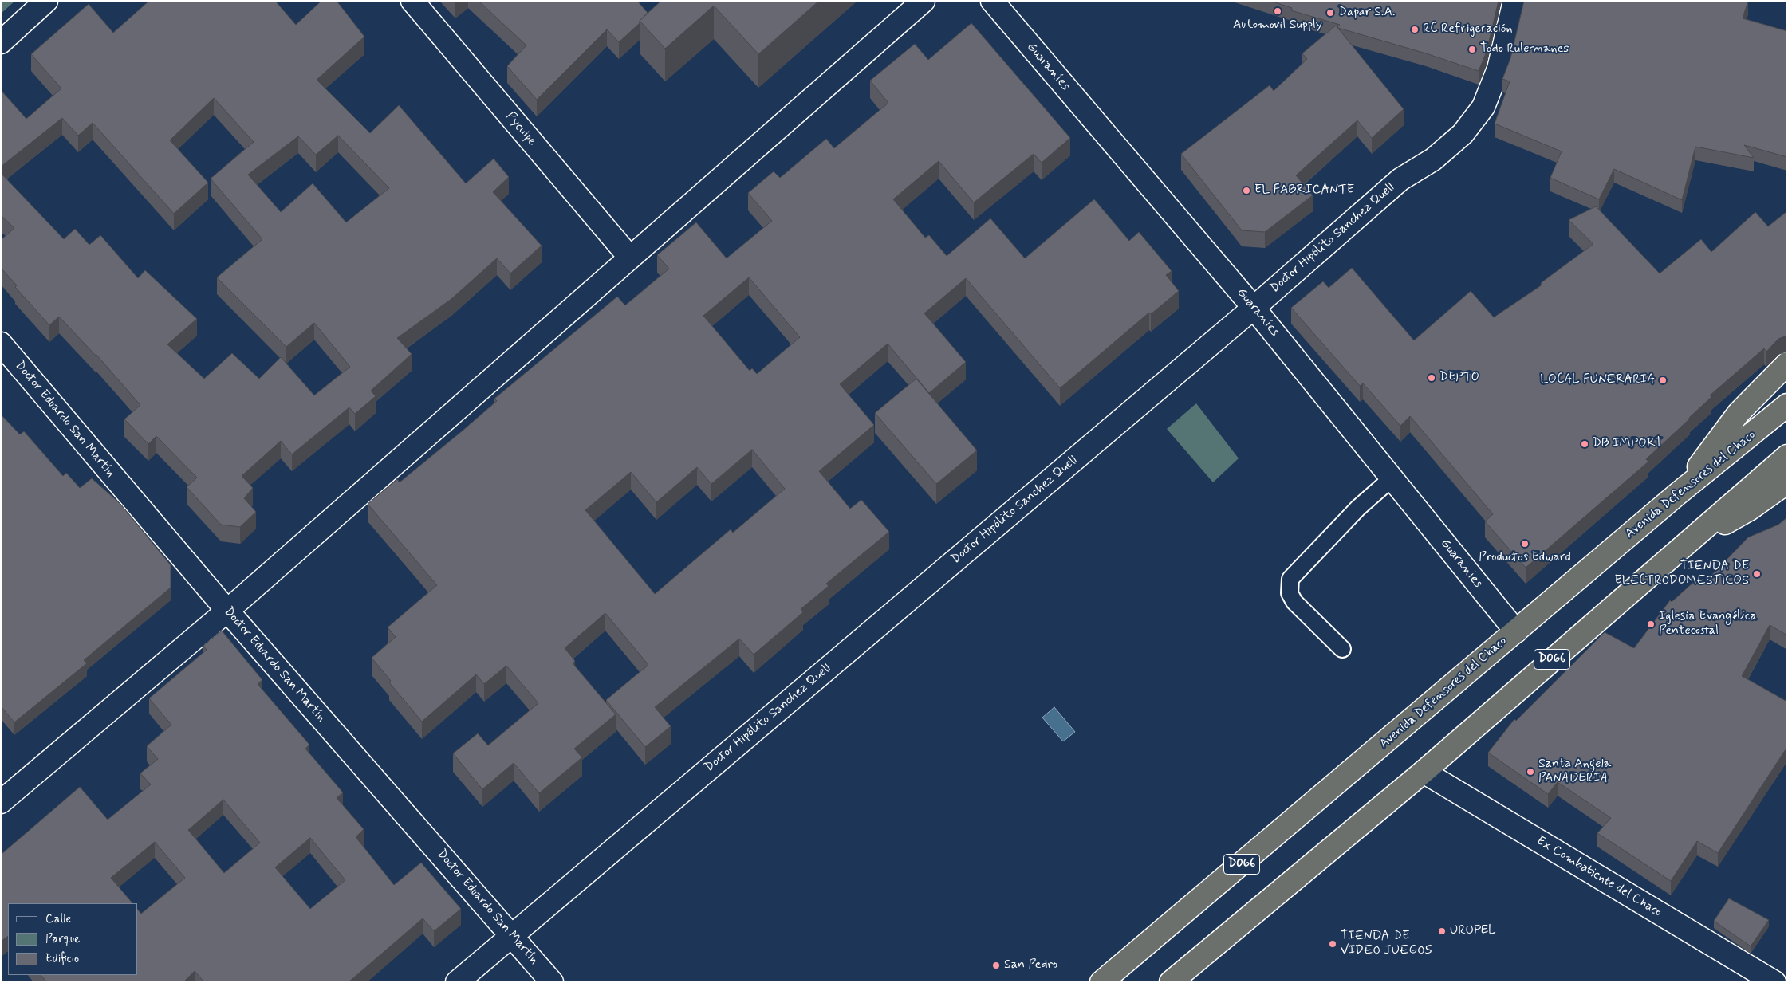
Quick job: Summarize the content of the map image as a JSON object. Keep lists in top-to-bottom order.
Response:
{
  "streets": {
    "highway": ["Avenida Defensores del Chaco", "D066"],
    "street": [
      "Guaraníes",
      "Pycuipe",
      "Doctor Hipólito Sanchez Quell",
      "Doctor Eduardo San Martín",
      "Ex Combatiente del Chaco"
    ]
  },
  "crossings": [
    ["Guaraníes", "Doctor Hipólito Sanchez Quell"],
    ["Guaraníes", "Avenida Defensores del Chaco"],
    ["Doctor Hipólito Sanchez Quell", "Doctor Eduardo San Martín"],
    ["D066", "Ex Combatiente del Chaco"]
  ],
  "places": [
    "Automovil Supply",
    "Dapar S.A.",
    "RC Refrigeración",
    "Todo Rulemanes",
    "EL FABRICANTE",
    "DEPTO",
    "LOCAL FUNERARIA",
    "DB IMPORT",
    "Productos Edward",
    "TIENDA DE ELECTRODOMESTICOS",
    "Iglesia Evangélica Pentecostal",
    "Santa Angela PANADERIA",
    "URUPEL",
    "TIENDA DE VIDEO JUEGOS",
    "San Pedro"
  ],
  "legend": ["Calle", "Parque", "Edificio"]
}
